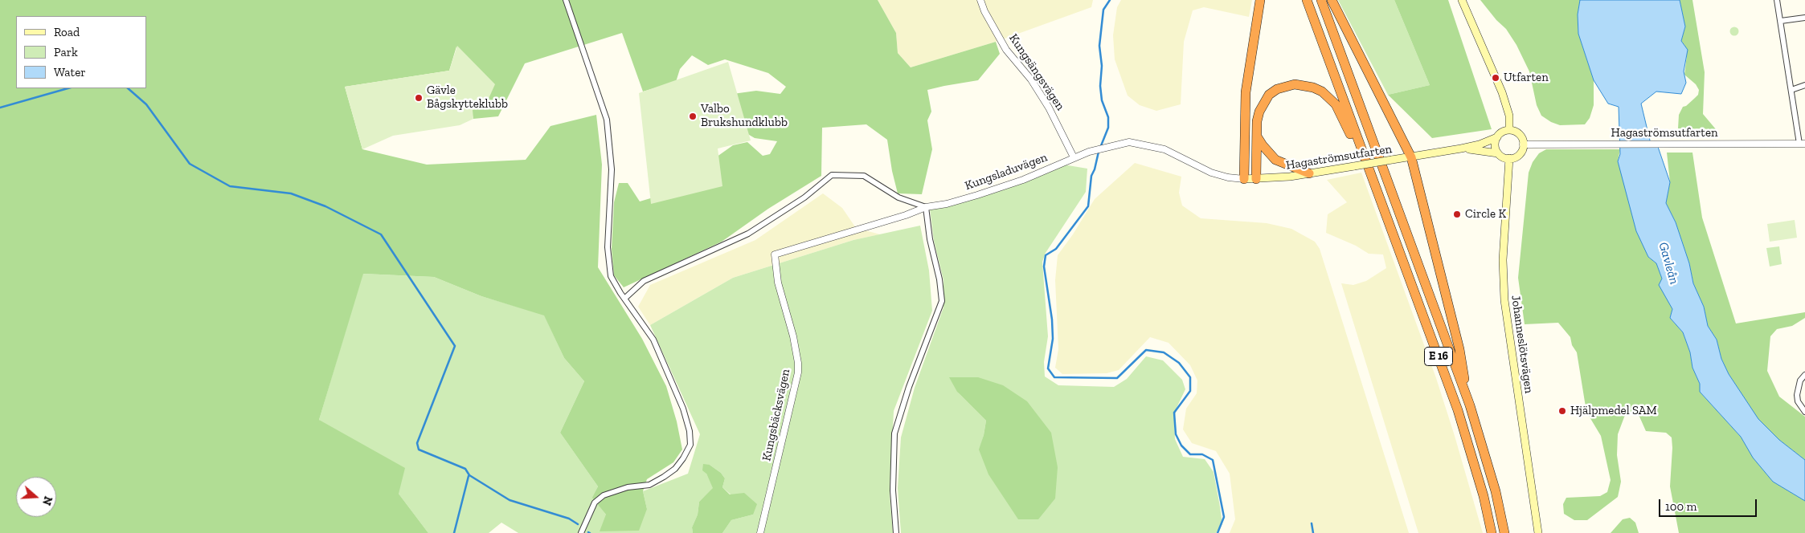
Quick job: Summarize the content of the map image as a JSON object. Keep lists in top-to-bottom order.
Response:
{
  "streets": {
    "highway": ["E 16"],
    "main road": ["Hagaströmsutfarten", "Johanneslötsvägen"],
    "street": ["Kungsängsvägen", "Kungsladuvägen", "Kungsbäcksvägen"]
  },
  "crossings": [
    ["Kungsängsvägen", "Kungsladuvägen"],
    ["Hagaströmsutfarten", "Kungsladuvägen"],
    ["Hagaströmsutfarten", "Johanneslötsvägen"],
    ["Kungsladuvägen", "Kungsbäcksvägen"]
  ],
  "water": ["Gavleån"],
  "places": [
    "Utfarten",
    "Gävle Bågskytteklubb",
    "Valbo Brukshundklubb",
    "Circle K",
    "Hjälpmedel SAM"
  ],
  "legend": ["Road", "Park", "Water"],
  "scale_bar": "100 m",
  "north": "right"
}
